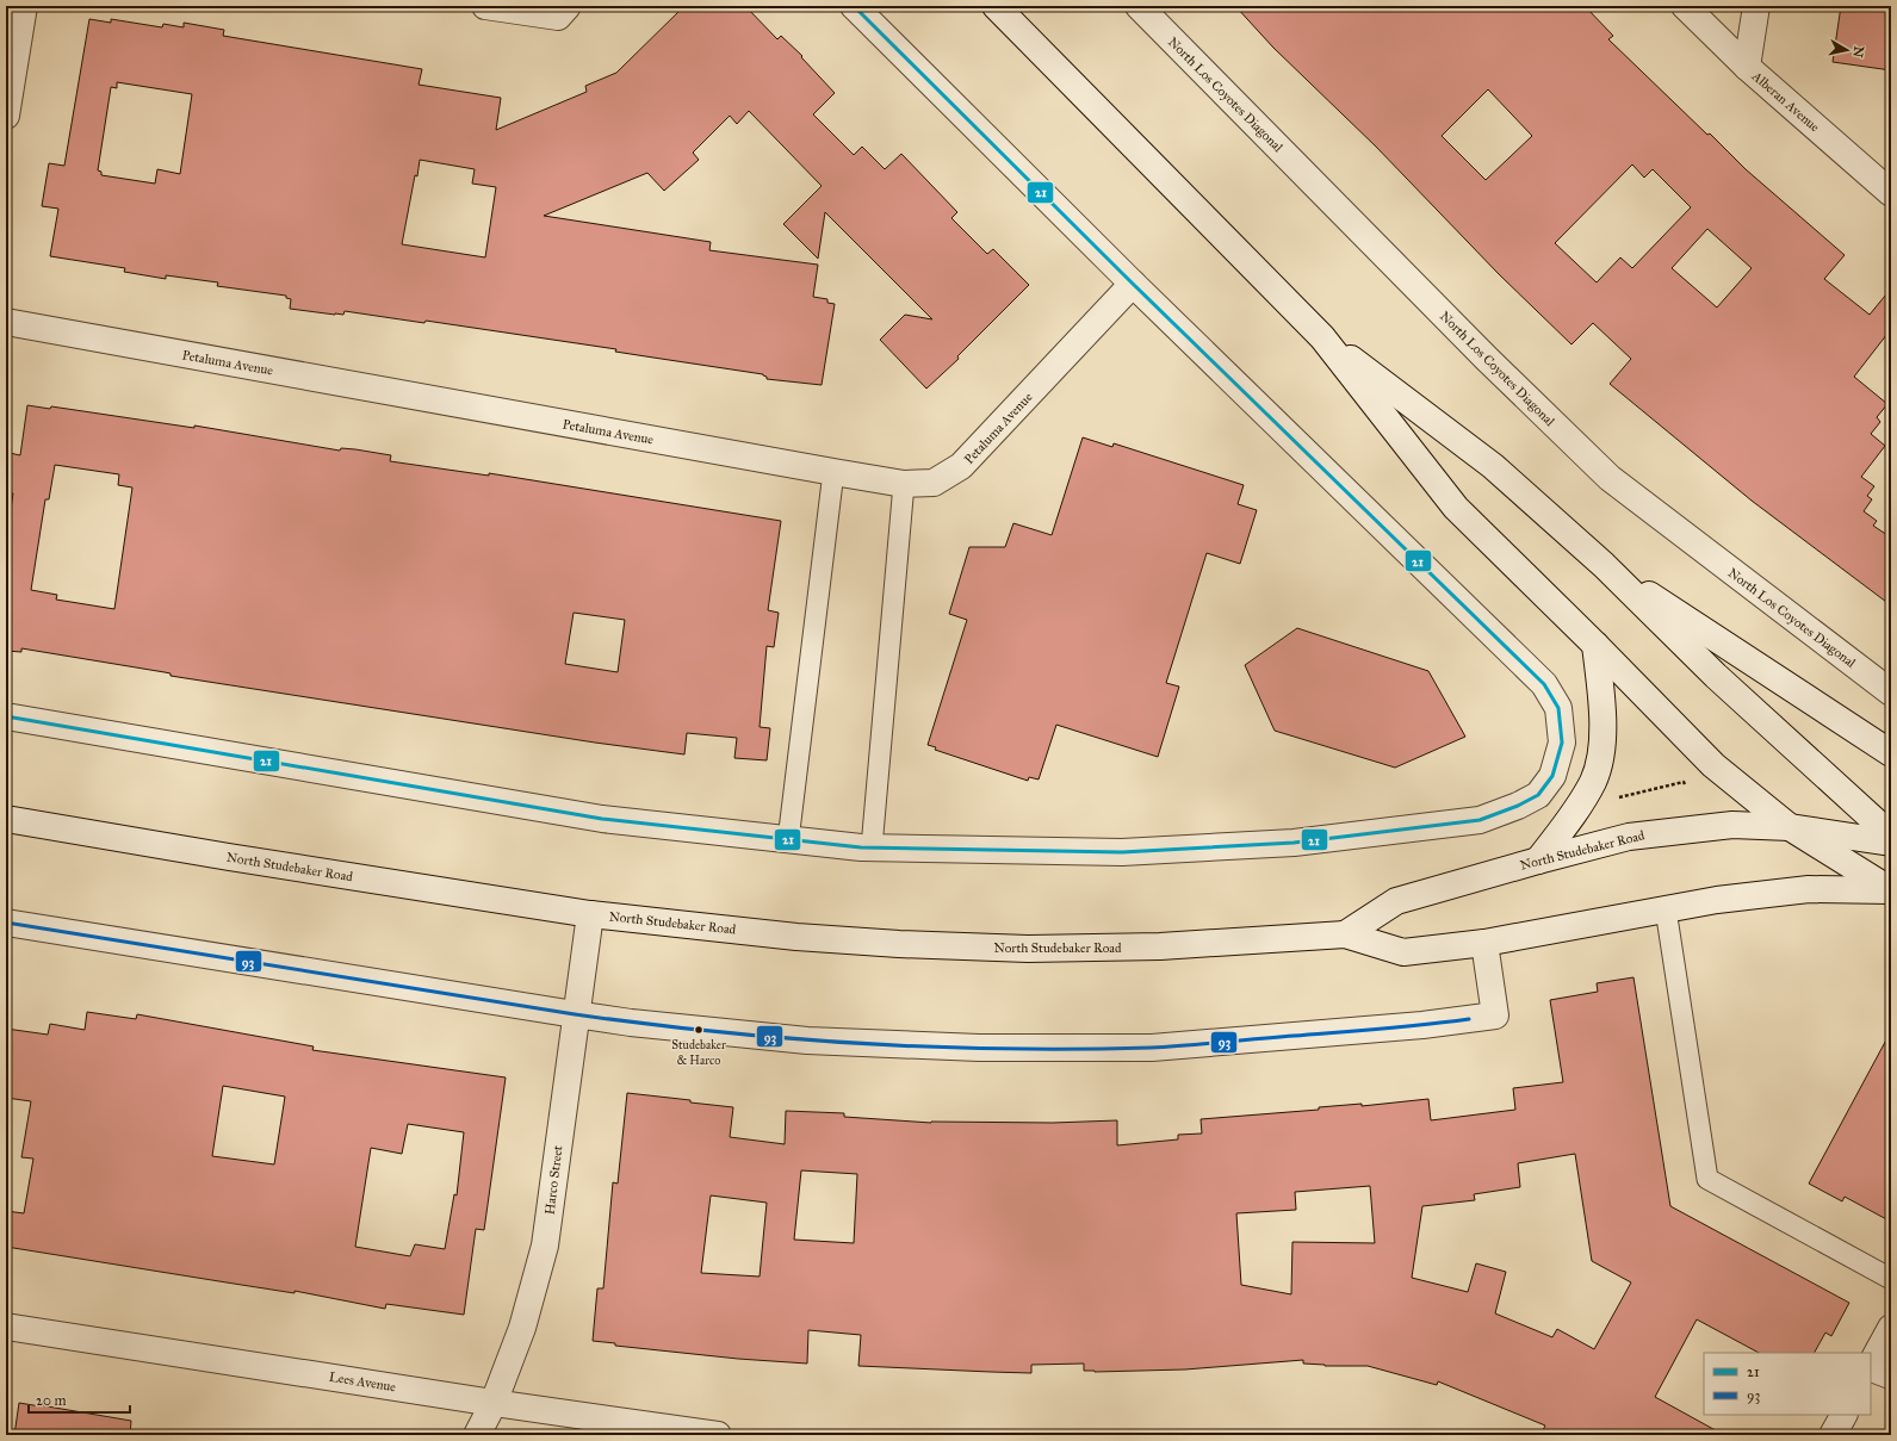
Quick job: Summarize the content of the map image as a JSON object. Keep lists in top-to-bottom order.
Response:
{
  "streets": {
    "street": [
      "North Los Coyotes Diagonal",
      "Alberan Avenue",
      "Petaluma Avenue",
      "North Studebaker Road",
      "Harco Street",
      "Lees Avenue"
    ]
  },
  "crossings": [
    ["North Studebaker Road", "Harco Street"],
    ["Harco Street", "Lees Avenue"]
  ],
  "places": ["Studebaker & Harco"],
  "lines": ["transit line 21", "transit line 93"],
  "legend": ["21", "93"],
  "scale_bar": "20 m",
  "north": "right"
}
